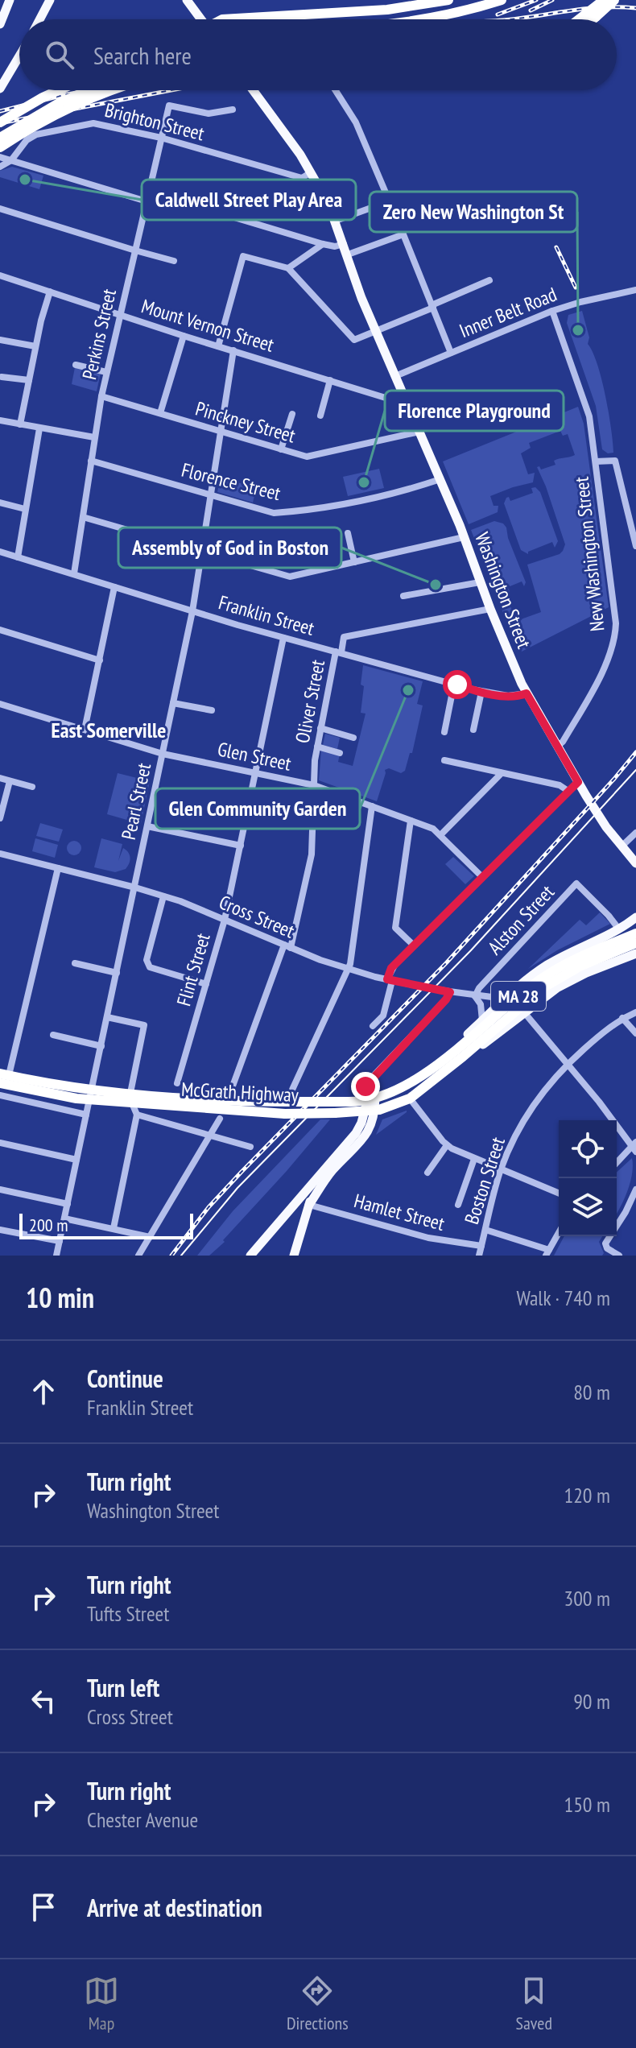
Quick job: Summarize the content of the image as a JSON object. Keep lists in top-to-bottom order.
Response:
{
  "streets": {
    "highway": ["MA 28", "McGrath Highway"],
    "main road": ["Washington Street"],
    "street": [
      "Brighton Street",
      "Inner Belt Road",
      "Mount Vernon Street",
      "Perkins Street",
      "Pinckney Street",
      "Florence Street",
      "New Washington Street",
      "Franklin Street",
      "Oliver Street",
      "Glen Street",
      "Pearl Street",
      "Cross Street",
      "Alston Street",
      "Flint Street",
      "Boston Street",
      "Hamlet Street"
    ]
  },
  "crossings": [
    ["Brighton Street", "Perkins Street"],
    ["Brighton Street", "Washington Street"],
    ["Inner Belt Road", "New Washington Street"],
    ["Inner Belt Road", "Washington Street"],
    ["Mount Vernon Street", "Perkins Street"],
    ["Mount Vernon Street", "Washington Street"],
    ["Mount Vernon Street", "Pearl Street"],
    ["Perkins Street", "Pinckney Street"],
    ["Perkins Street", "Florence Street"],
    ["Perkins Street", "Franklin Street"],
    ["Pinckney Street", "Washington Street"],
    ["Pinckney Street", "Pearl Street"],
    ["Florence Street", "Washington Street"],
    ["Florence Street", "Pearl Street"],
    ["New Washington Street", "Washington Street"],
    ["Washington Street", "Franklin Street"],
    ["Franklin Street", "Oliver Street"],
    ["Franklin Street", "Pearl Street"],
    ["Franklin Street", "Flint Street"],
    ["Oliver Street", "Glen Street"],
    ["Oliver Street", "Cross Street"],
    ["Glen Street", "Pearl Street"],
    ["Glen Street", "Flint Street"],
    ["Pearl Street", "Cross Street"],
    ["Pearl Street", "McGrath Highway"],
    ["Cross Street", "Alston Street"],
    ["Cross Street", "Flint Street"],
    ["Cross Street", "McGrath Highway"],
    ["Alston Street", "McGrath Highway"],
    ["Boston Street", "Hamlet Street"]
  ],
  "districts": ["East Somerville"],
  "places": [
    "Caldwell Street Play Area",
    "Zero New Washington St",
    "Florence Playground",
    "Assembly of God in Boston",
    "Glen Community Garden"
  ],
  "scale_bar": "200 m",
  "page": {
    "search": "Search here",
    "scale": "200 m",
    "heading": ["10 min", "Walk · 740 m"],
    "list": [
      ["Continue", "Franklin Street", "80 m"],
      ["Turn right", "Washington Street", "120 m"],
      ["Turn right", "Tufts Street", "300 m"],
      ["Turn left", "Cross Street", "90 m"],
      ["Turn right", "Chester Avenue", "150 m"],
      "Arrive at destination"
    ],
    "nav": ["Map", "Directions", "Saved"]
  }
}
